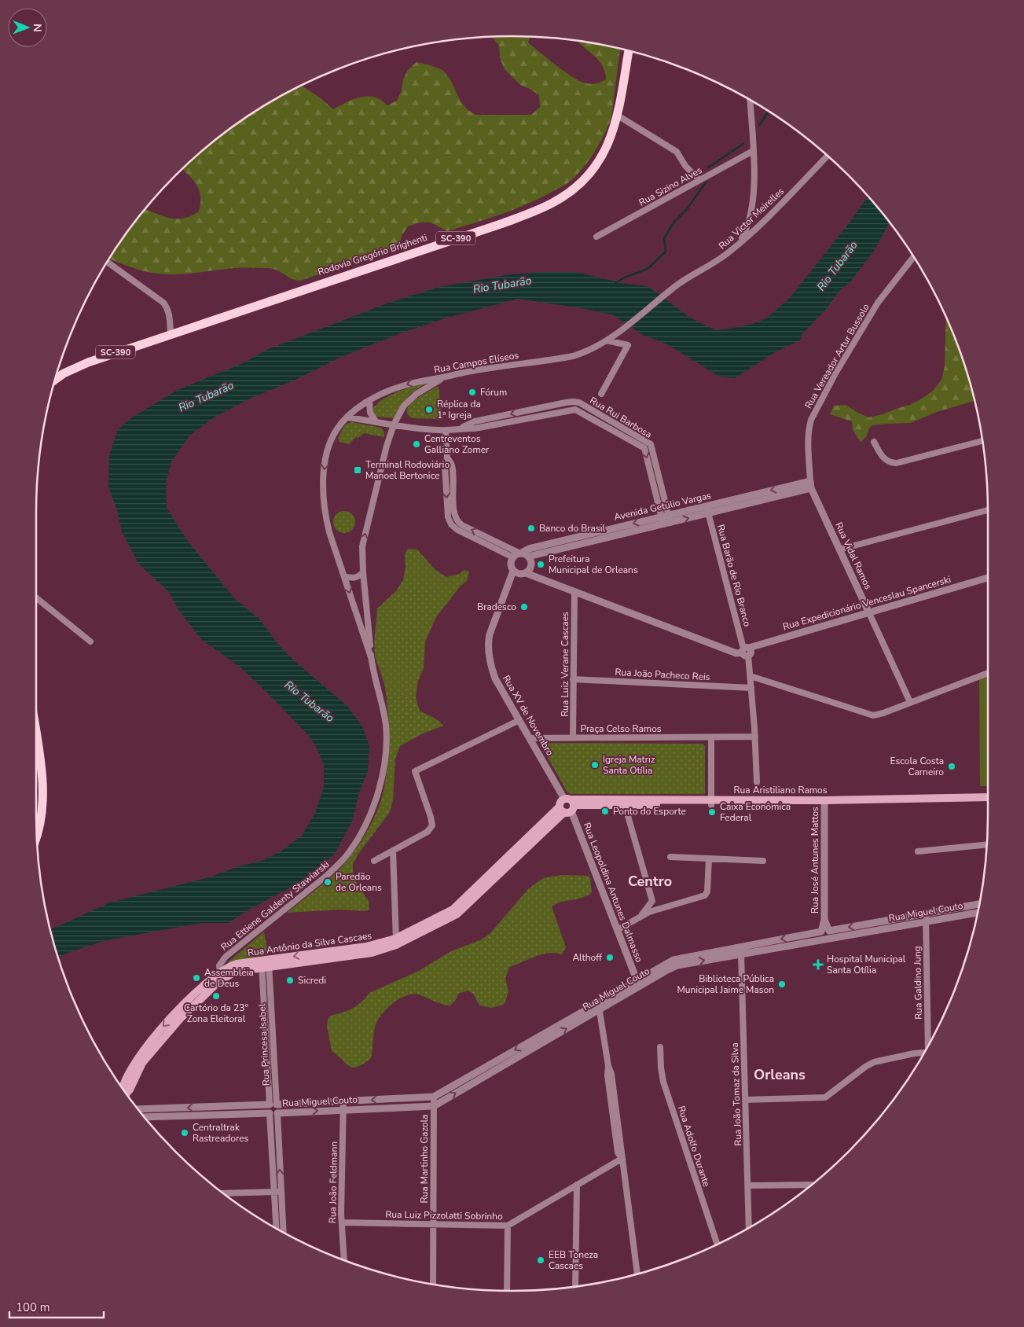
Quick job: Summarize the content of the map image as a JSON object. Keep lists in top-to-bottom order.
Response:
{
  "streets": {
    "main road": [
      "SC-390",
      "Rodovia Gregório Brighenti",
      "Rua Aristiliano Ramos",
      "Rua Antônio da Silva Cascaes"
    ],
    "street": [
      "Rua Sizino Alves",
      "Rua Victor Meirelles",
      "Rua Vereador Artur Bussolo",
      "Rua Campos Elíseos",
      "Rua Rui Barbosa",
      "Avenida Getúlio Vargas",
      "Rua Vidal Ramos",
      "Rua Barão de Rio Branco",
      "Rua Expedicionário Venceslau Spancerski",
      "Rua Luiz Verane Cascaes",
      "Rua João Pacheco Reis",
      "Rua XV de Novembro",
      "Praça Celso Ramos",
      "Rua José Antunes Mattos",
      "Rua Leopoldina Antunes Dalmasso",
      "Rua Ettiene Galdenty Stawiarski",
      "Rua Miguel Couto",
      "Rua Galdino Jung",
      "Rua Princesa Isabel",
      "Rua João Tomaz da Silva",
      "Rua Adolfo Durante",
      "Rua Martinho Gazola",
      "Rua João Feldmann",
      "Rua Luiz Pizzolatti Sobrinho"
    ]
  },
  "crossings": [
    ["Rua Victor Meirelles", "Rua Campos Elíseos"],
    ["Rua Vereador Artur Bussolo", "Avenida Getúlio Vargas"],
    ["Rua Vereador Artur Bussolo", "Rua Vidal Ramos"],
    ["Rua Campos Elíseos", "Rua Rui Barbosa"],
    ["Rua Campos Elíseos", "Rua Ettiene Galdenty Stawiarski"],
    ["Rua Rui Barbosa", "Avenida Getúlio Vargas"],
    ["Rua Rui Barbosa", "Rua Ettiene Galdenty Stawiarski"],
    ["Avenida Getúlio Vargas", "Rua Vidal Ramos"],
    ["Avenida Getúlio Vargas", "Rua Barão de Rio Branco"],
    ["Avenida Getúlio Vargas", "Rua XV de Novembro"],
    ["Rua Vidal Ramos", "Rua Expedicionário Venceslau Spancerski"],
    ["Rua Barão de Rio Branco", "Rua Expedicionário Venceslau Spancerski"],
    ["Rua Barão de Rio Branco", "Rua João Pacheco Reis"],
    ["Rua Barão de Rio Branco", "Praça Celso Ramos"],
    ["Rua Luiz Verane Cascaes", "Rua João Pacheco Reis"],
    ["Rua Luiz Verane Cascaes", "Praça Celso Ramos"],
    ["Rua XV de Novembro", "Praça Celso Ramos"],
    ["Rua XV de Novembro", "Rua Aristiliano Ramos"],
    ["Rua XV de Novembro", "Rua Leopoldina Antunes Dalmasso"],
    ["Rua XV de Novembro", "Rua Antônio da Silva Cascaes"],
    ["Rua Aristiliano Ramos", "Rua José Antunes Mattos"],
    ["Rua Aristiliano Ramos", "Rua Leopoldina Antunes Dalmasso"],
    ["Rua Aristiliano Ramos", "Rua Antônio da Silva Cascaes"],
    ["Rua José Antunes Mattos", "Rua Miguel Couto"],
    ["Rua Leopoldina Antunes Dalmasso", "Rua Miguel Couto"],
    ["Rua Leopoldina Antunes Dalmasso", "Rua Antônio da Silva Cascaes"],
    ["Rua Ettiene Galdenty Stawiarski", "Rua Antônio da Silva Cascaes"],
    ["Rua Miguel Couto", "Rua Galdino Jung"],
    ["Rua Miguel Couto", "Rua Princesa Isabel"],
    ["Rua Miguel Couto", "Rua João Tomaz da Silva"],
    ["Rua Miguel Couto", "Rua Martinho Gazola"],
    ["Rua Miguel Couto", "Rua João Feldmann"],
    ["Rua Antônio da Silva Cascaes", "Rua Princesa Isabel"],
    ["Rua Martinho Gazola", "Rua Luiz Pizzolatti Sobrinho"],
    ["Rua João Feldmann", "Rua Luiz Pizzolatti Sobrinho"]
  ],
  "one_way": ["Rua Campos Elíseos"],
  "districts": ["Centro", "Orleans"],
  "water": ["Rio Tubarão"],
  "places": {
    "other": [
      "Fórum",
      "Réplica da 1ª Igreja",
      "Centreventos Galliano Zomer",
      "Banco do Brasil",
      "Prefeitura Municipal de Orleans",
      "Bradesco",
      "Igreja Matriz Santa Otília",
      "Escola Costa Carneiro",
      "Ponto do Esporte",
      "Caixa Econômica Federal",
      "Paredão de Orleans",
      "Althoff",
      "Assembléia de Deus",
      "Sicredi",
      "Biblioteca Pública Municipal Jaime Mason",
      "Cartório da 23° Zona Eleitoral",
      "Centraltrak Rastreadores",
      "EEB Toneza Cascaes"
    ],
    "transit": ["Terminal Rodoviário Manoel Bertonice"],
    "health": ["Hospital Municipal Santa Otília"]
  },
  "scale_bar": "100 m",
  "north": "right"
}
